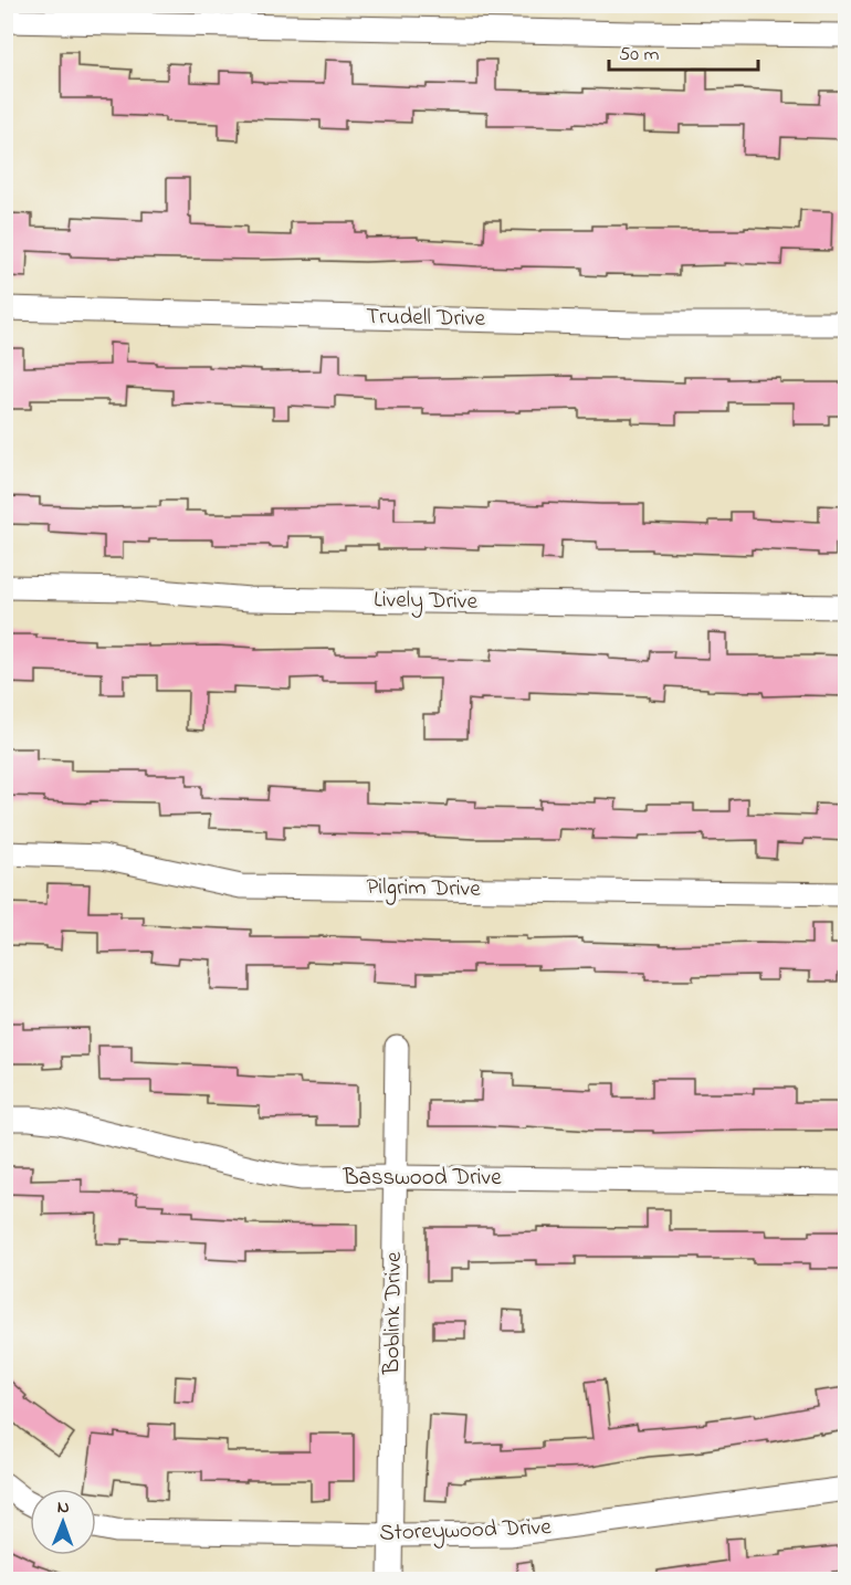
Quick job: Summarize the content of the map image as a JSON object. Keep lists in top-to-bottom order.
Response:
{
  "streets": {
    "street": [
      "Trudell Drive",
      "Lively Drive",
      "Pilgrim Drive",
      "Basswood Drive",
      "Boblink Drive",
      "Storeywood Drive"
    ]
  },
  "crossings": [
    ["Basswood Drive", "Boblink Drive"],
    ["Boblink Drive", "Storeywood Drive"]
  ],
  "scale_bar": "50 m",
  "north": "top"
}
